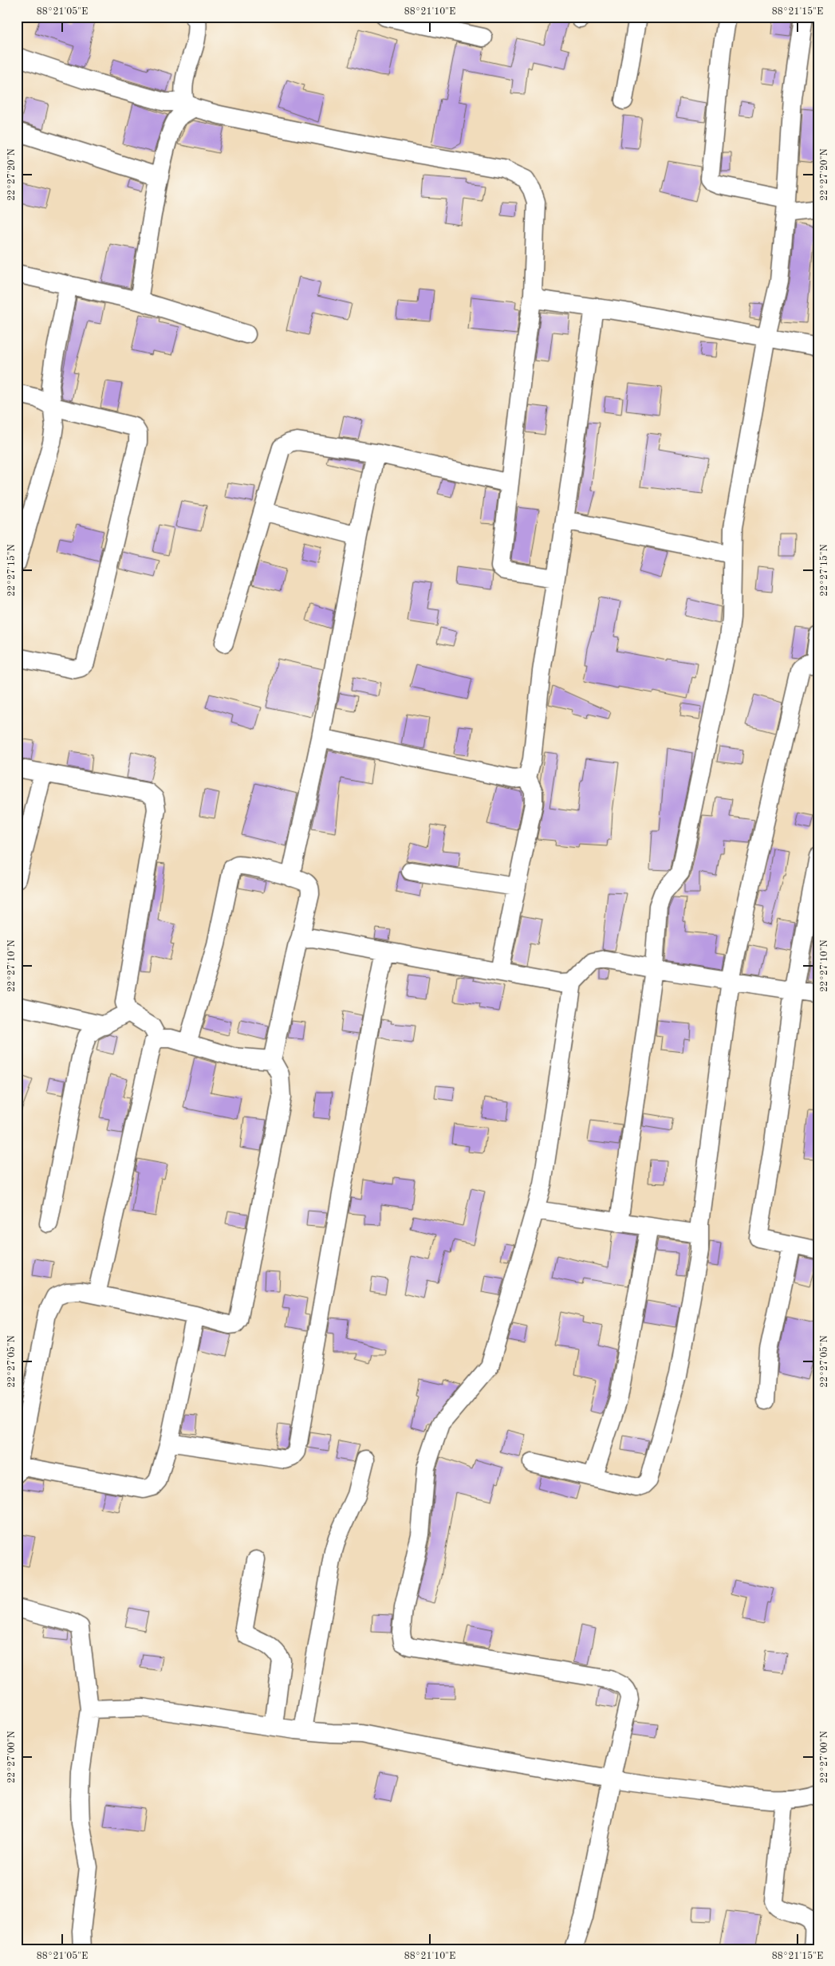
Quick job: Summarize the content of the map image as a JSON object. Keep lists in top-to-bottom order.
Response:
{
  "coordinates": [
    "88°21'05\"E",
    "88°21'10\"E",
    "88°21'15\"E",
    "22°27'20\"N",
    "22°27'15\"N",
    "22°27'10\"N",
    "22°27'05\"N",
    "22°27'00\"N"
  ]
}
